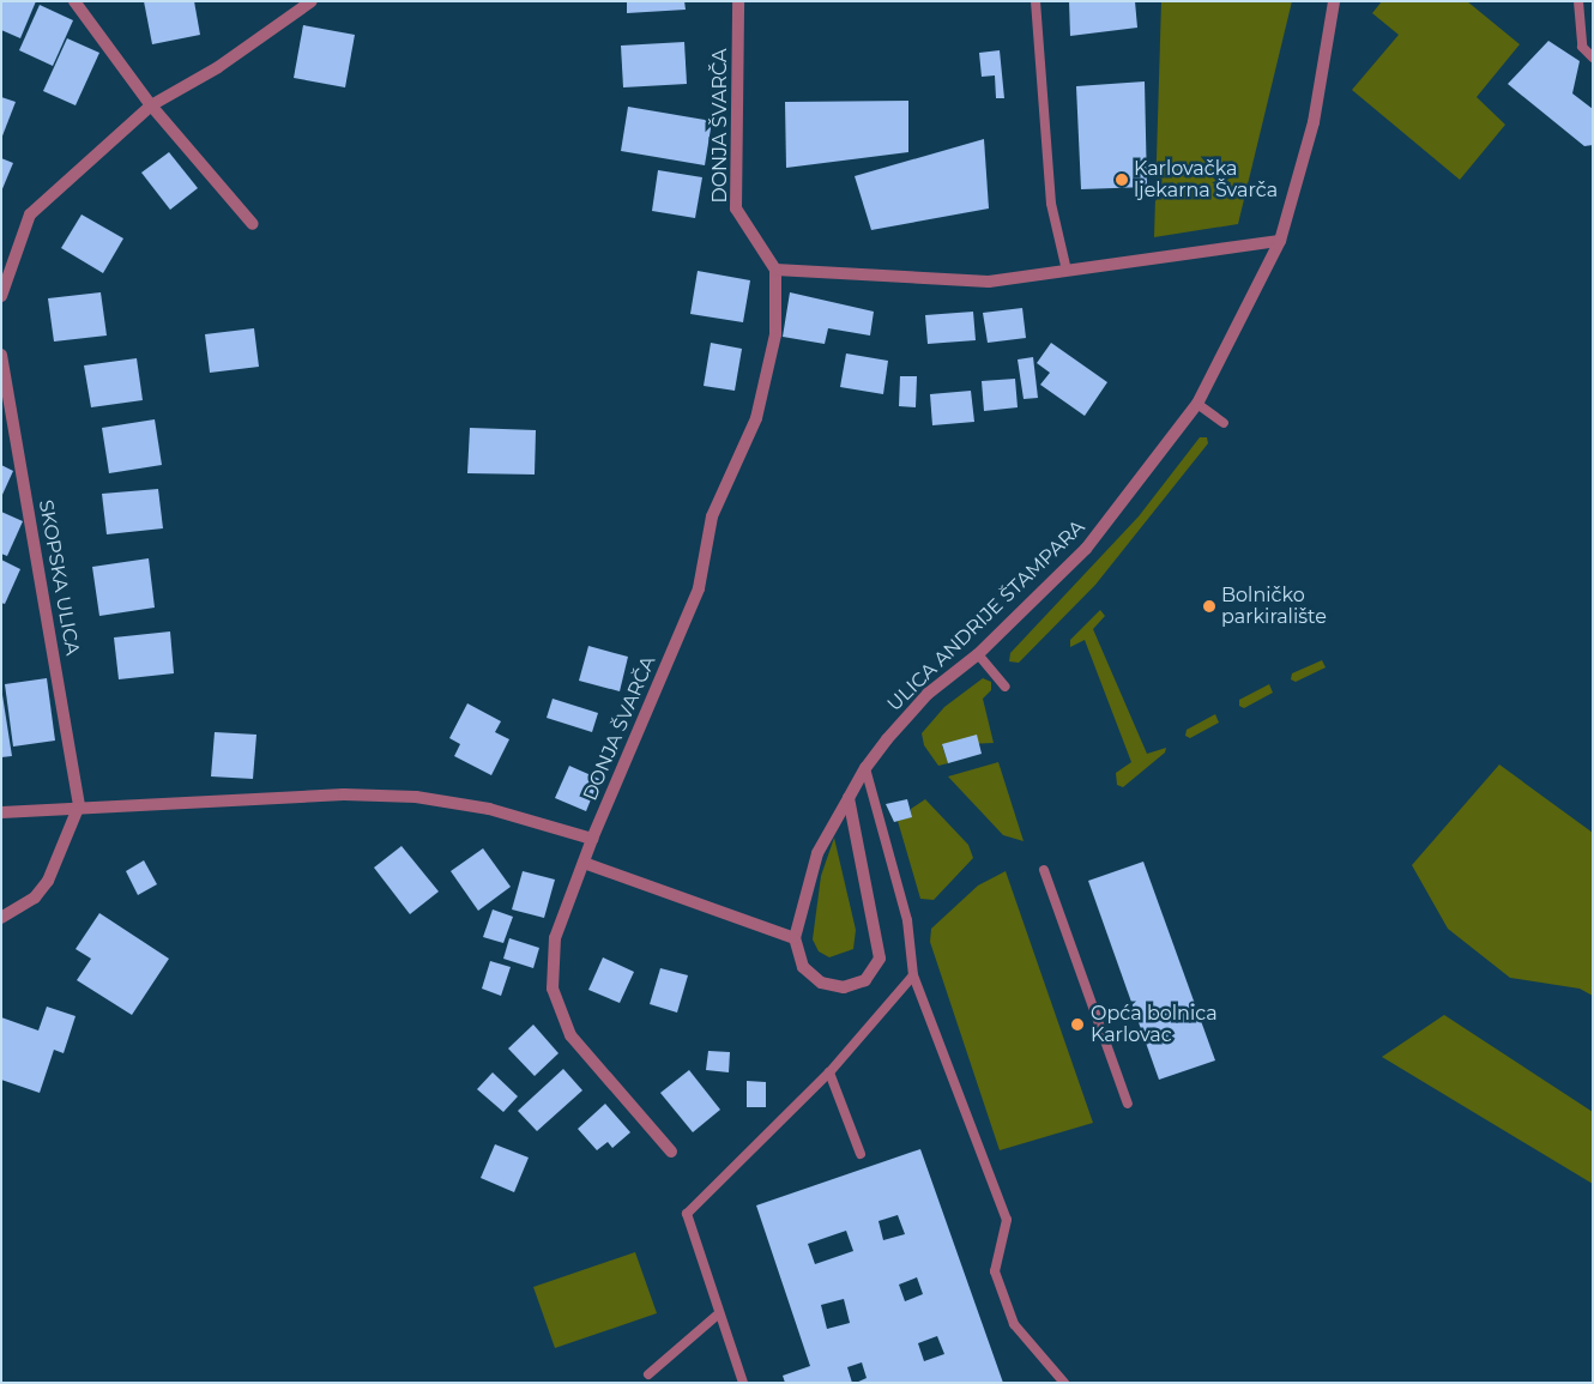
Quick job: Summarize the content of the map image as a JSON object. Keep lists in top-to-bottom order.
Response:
{
  "streets": {
    "street": ["DONJA ŠVARČA", "SKOPSKA ULICA", "ULICA ANDRIJE ŠTAMPARA"]
  },
  "places": ["Karlovačka ljekarna Švarča", "Bolničko parkiralište", "Opća bolnica Karlovac"]
}
